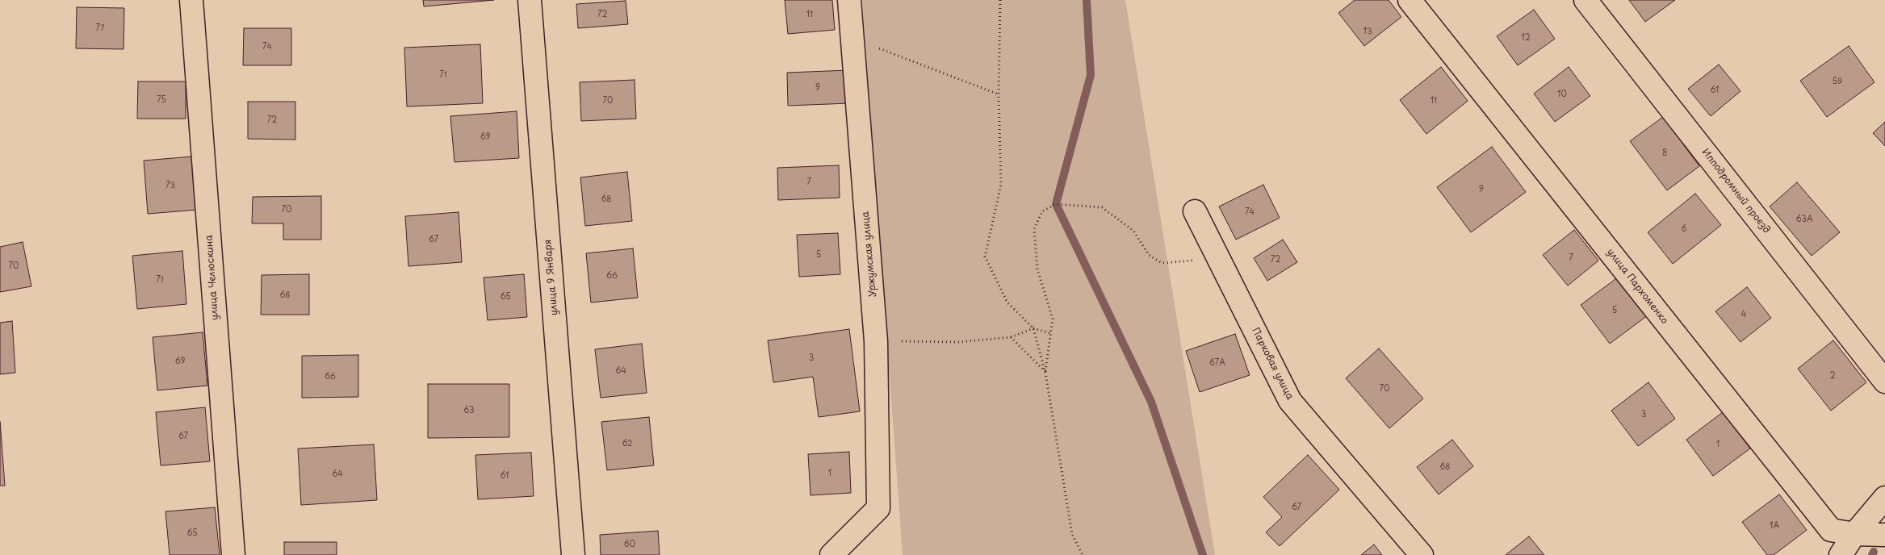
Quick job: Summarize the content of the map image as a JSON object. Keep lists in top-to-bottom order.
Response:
{
  "streets": {
    "street": [
      "Ипподромный проезд",
      "Уржумская улица",
      "улица Челюскина",
      "улица 9 Января",
      "улица Пархоменко",
      "Парковая улица"
    ]
  },
  "house_numbers": [
    "72",
    "11",
    "77",
    "13",
    "12",
    "74",
    "71",
    "59",
    "9",
    "61",
    "10",
    "75",
    "70",
    "11",
    "72",
    "69",
    "8",
    "7",
    "73",
    "9",
    "68",
    "70",
    "74",
    "63А",
    "6",
    "67",
    "5",
    "7",
    "72",
    "70",
    "66",
    "71",
    "68",
    "65",
    "5",
    "4",
    "3",
    "69",
    "67А",
    "64",
    "2",
    "66",
    "70",
    "63",
    "3",
    "67",
    "62",
    "1",
    "68",
    "1",
    "64",
    "61",
    "67",
    "1А",
    "65",
    "60"
  ]
}
